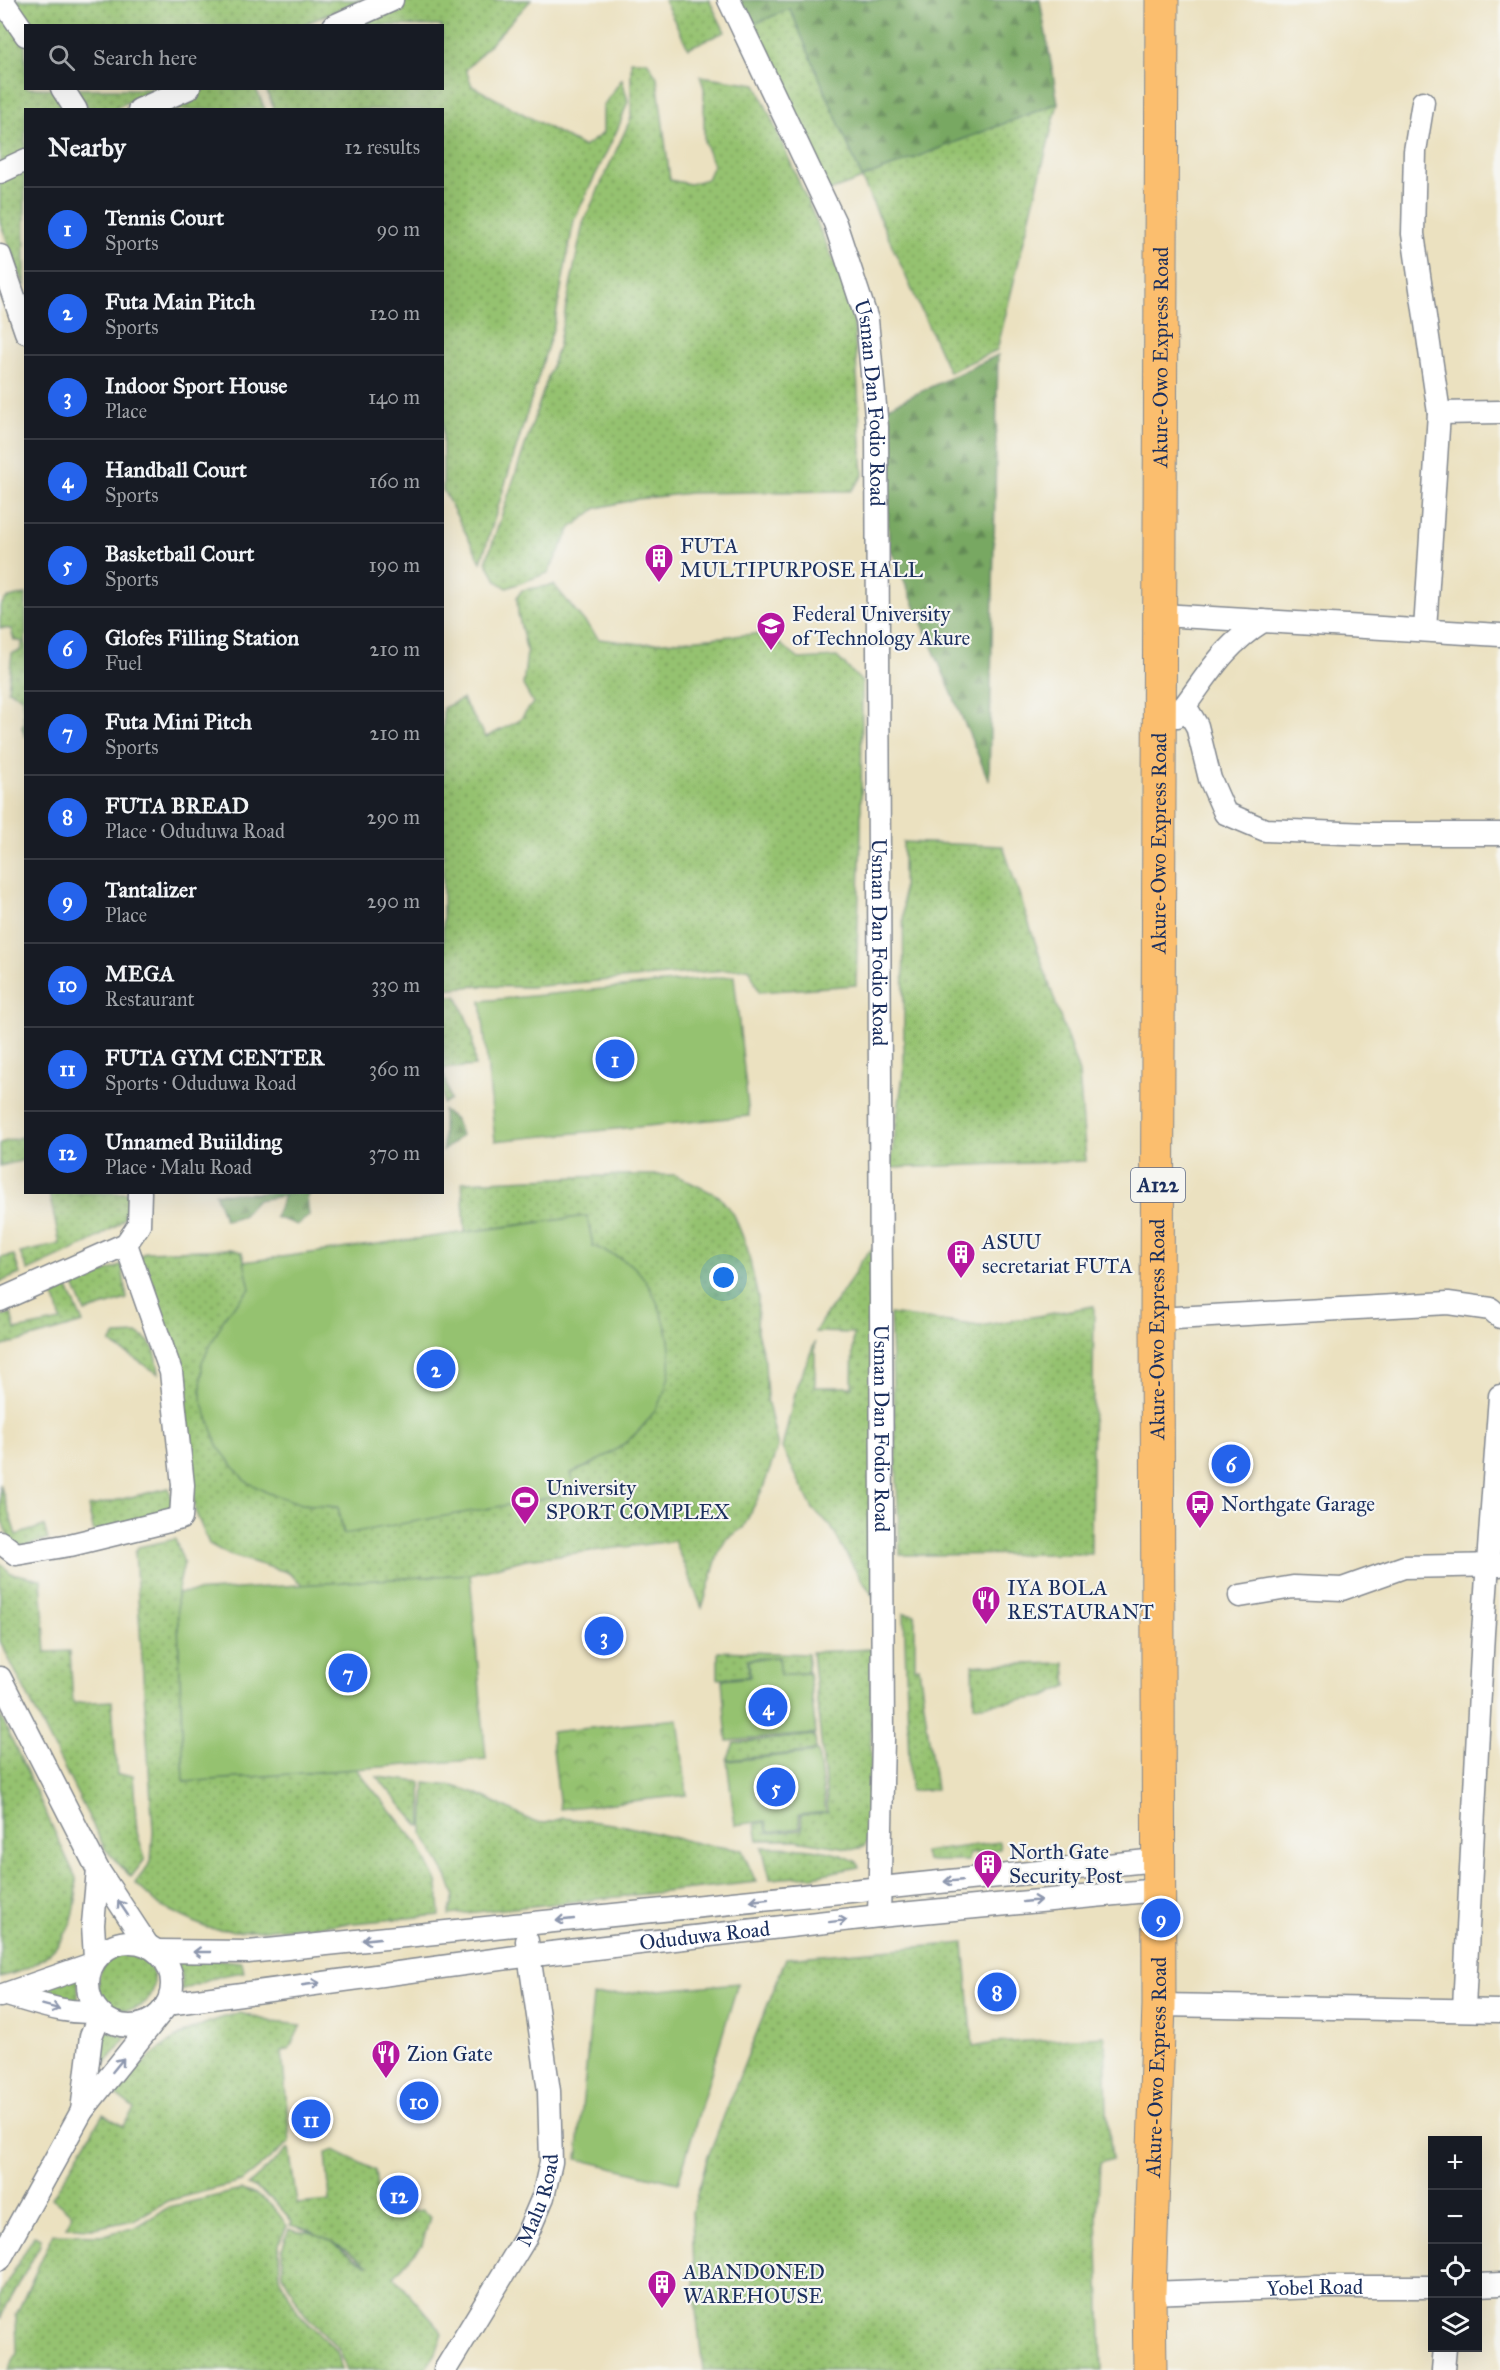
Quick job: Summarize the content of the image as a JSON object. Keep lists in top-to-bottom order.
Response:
{
  "streets": {
    "highway": ["Akure-Owo Express Road", "A122"],
    "street": [
      "Usman Dan Fodio Road",
      "Oduduwa Road",
      "Malu Road",
      "Yobel Road"
    ]
  },
  "crossings": [
    ["Akure-Owo Express Road", "Oduduwa Road"],
    ["Akure-Owo Express Road", "Yobel Road"],
    ["Usman Dan Fodio Road", "Oduduwa Road"],
    ["Oduduwa Road", "Malu Road"]
  ],
  "places": {
    "building": [
      "FUTA MULTIPURPOSE HALL",
      "ASUU secretariat FUTA",
      "North Gate Security Post",
      "ABANDONED WAREHOUSE"
    ],
    "school or university": ["Federal University of Technology Akure"],
    "sports": ["University SPORT COMPLEX"],
    "bus stop": ["Northgate Garage"],
    "restaurant": ["IYA BOLA RESTAURANT", "Zion Gate"]
  },
  "page": {
    "search": "Search here",
    "heading": ["Nearby", "12 results"],
    "list": [
      {
        "mark": "1",
        "name": "Tennis Court",
        "note": "Sports",
        "value": "90 m"
      },
      {
        "mark": "2",
        "name": "Futa Main Pitch",
        "note": "Sports",
        "value": "120 m"
      },
      {
        "mark": "3",
        "name": "Indoor Sport House",
        "note": "Place",
        "value": "140 m"
      },
      {
        "mark": "4",
        "name": "Handball Court",
        "note": "Sports",
        "value": "160 m"
      },
      {
        "mark": "5",
        "name": "Basketball Court",
        "note": "Sports",
        "value": "190 m"
      },
      {
        "mark": "6",
        "name": "Glofes Filling Station",
        "note": "Fuel",
        "value": "210 m"
      },
      {
        "mark": "7",
        "name": "Futa Mini Pitch",
        "note": "Sports",
        "value": "210 m"
      },
      {
        "mark": "8",
        "name": "FUTA BREAD",
        "note": "Place · Oduduwa Road",
        "value": "290 m"
      },
      {
        "mark": "9",
        "name": "Tantalizer",
        "note": "Place",
        "value": "290 m"
      },
      {
        "mark": "10",
        "name": "MEGA",
        "note": "Restaurant",
        "value": "330 m"
      },
      {
        "mark": "11",
        "name": "FUTA GYM CENTER",
        "note": "Sports · Oduduwa Road",
        "value": "360 m"
      },
      {
        "mark": "12",
        "name": "Unnamed Buiilding",
        "note": "Place · Malu Road",
        "value": "370 m"
      }
    ],
    "pins": [
      "1",
      "2",
      "6",
      "3",
      "7",
      "4",
      "5",
      "9",
      "8",
      "10",
      "11",
      "12"
    ],
    "map_buttons": ["+", "−"]
  }
}
